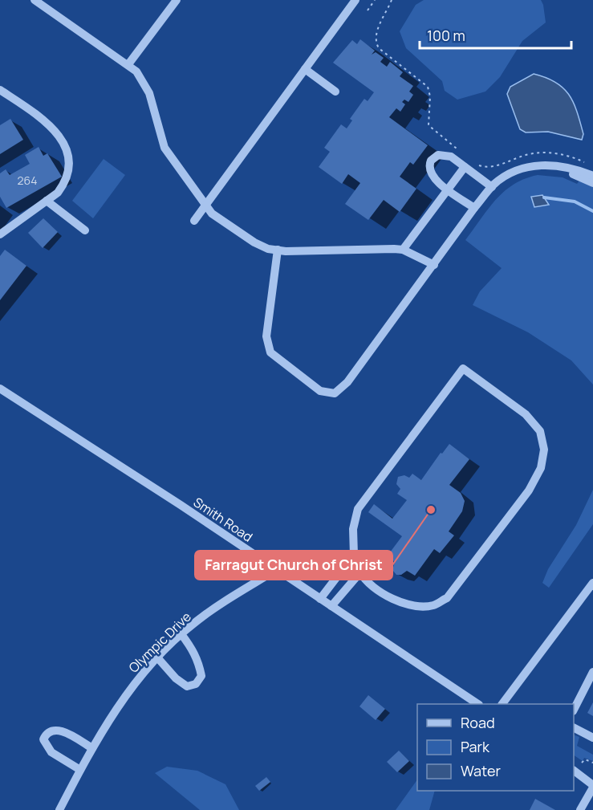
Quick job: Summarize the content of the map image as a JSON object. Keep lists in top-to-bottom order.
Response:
{
  "streets": {
    "street": ["Smith Road", "Olympic Drive"]
  },
  "crossings": [
    ["Smith Road", "Olympic Drive"]
  ],
  "places": ["Farragut Church of Christ"],
  "house_numbers": ["264"],
  "legend": ["Road", "Park", "Water"],
  "scale_bar": "100 m"
}
